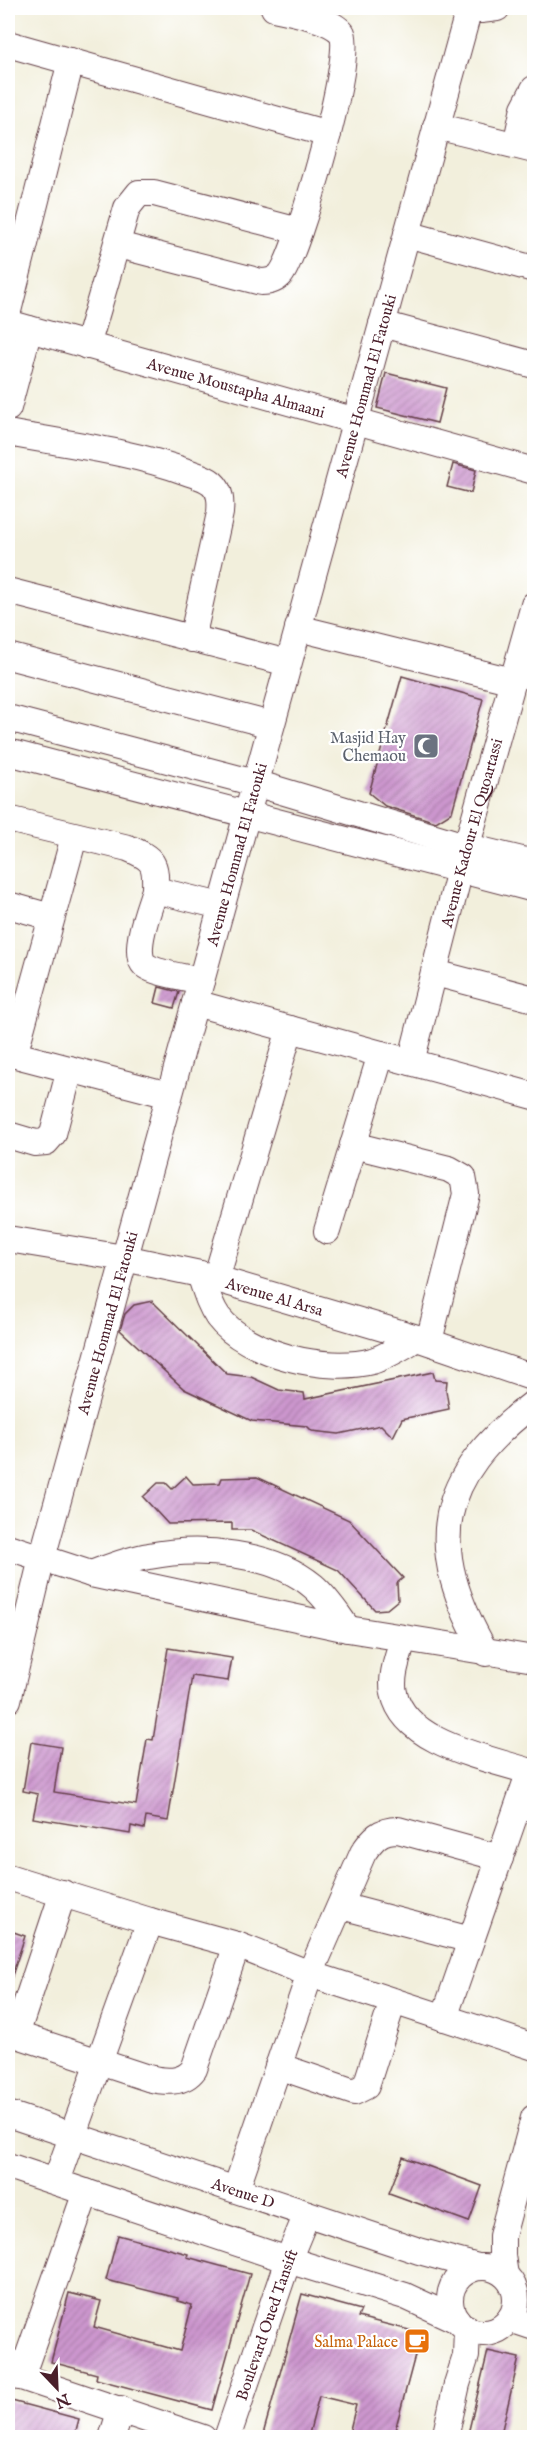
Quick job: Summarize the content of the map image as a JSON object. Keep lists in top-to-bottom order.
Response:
{
  "streets": {
    "street": [
      "Avenue Hommad El Fatouki",
      "Avenue Moustapha Almaani",
      "Avenue Kadour El Quoartassi",
      "Avenue Al Arsa",
      "Avenue D",
      "Boulevard Oued Tansift"
    ]
  },
  "crossings": [
    ["Avenue Hommad El Fatouki", "Avenue Moustapha Almaani"],
    ["Avenue Hommad El Fatouki", "Avenue Al Arsa"],
    ["Avenue D", "Boulevard Oued Tansift"]
  ],
  "places": {
    "mosque": ["Masjid Hay Chemaou"],
    "cafe": ["Salma Palace"]
  },
  "north": "bottom right"
}
